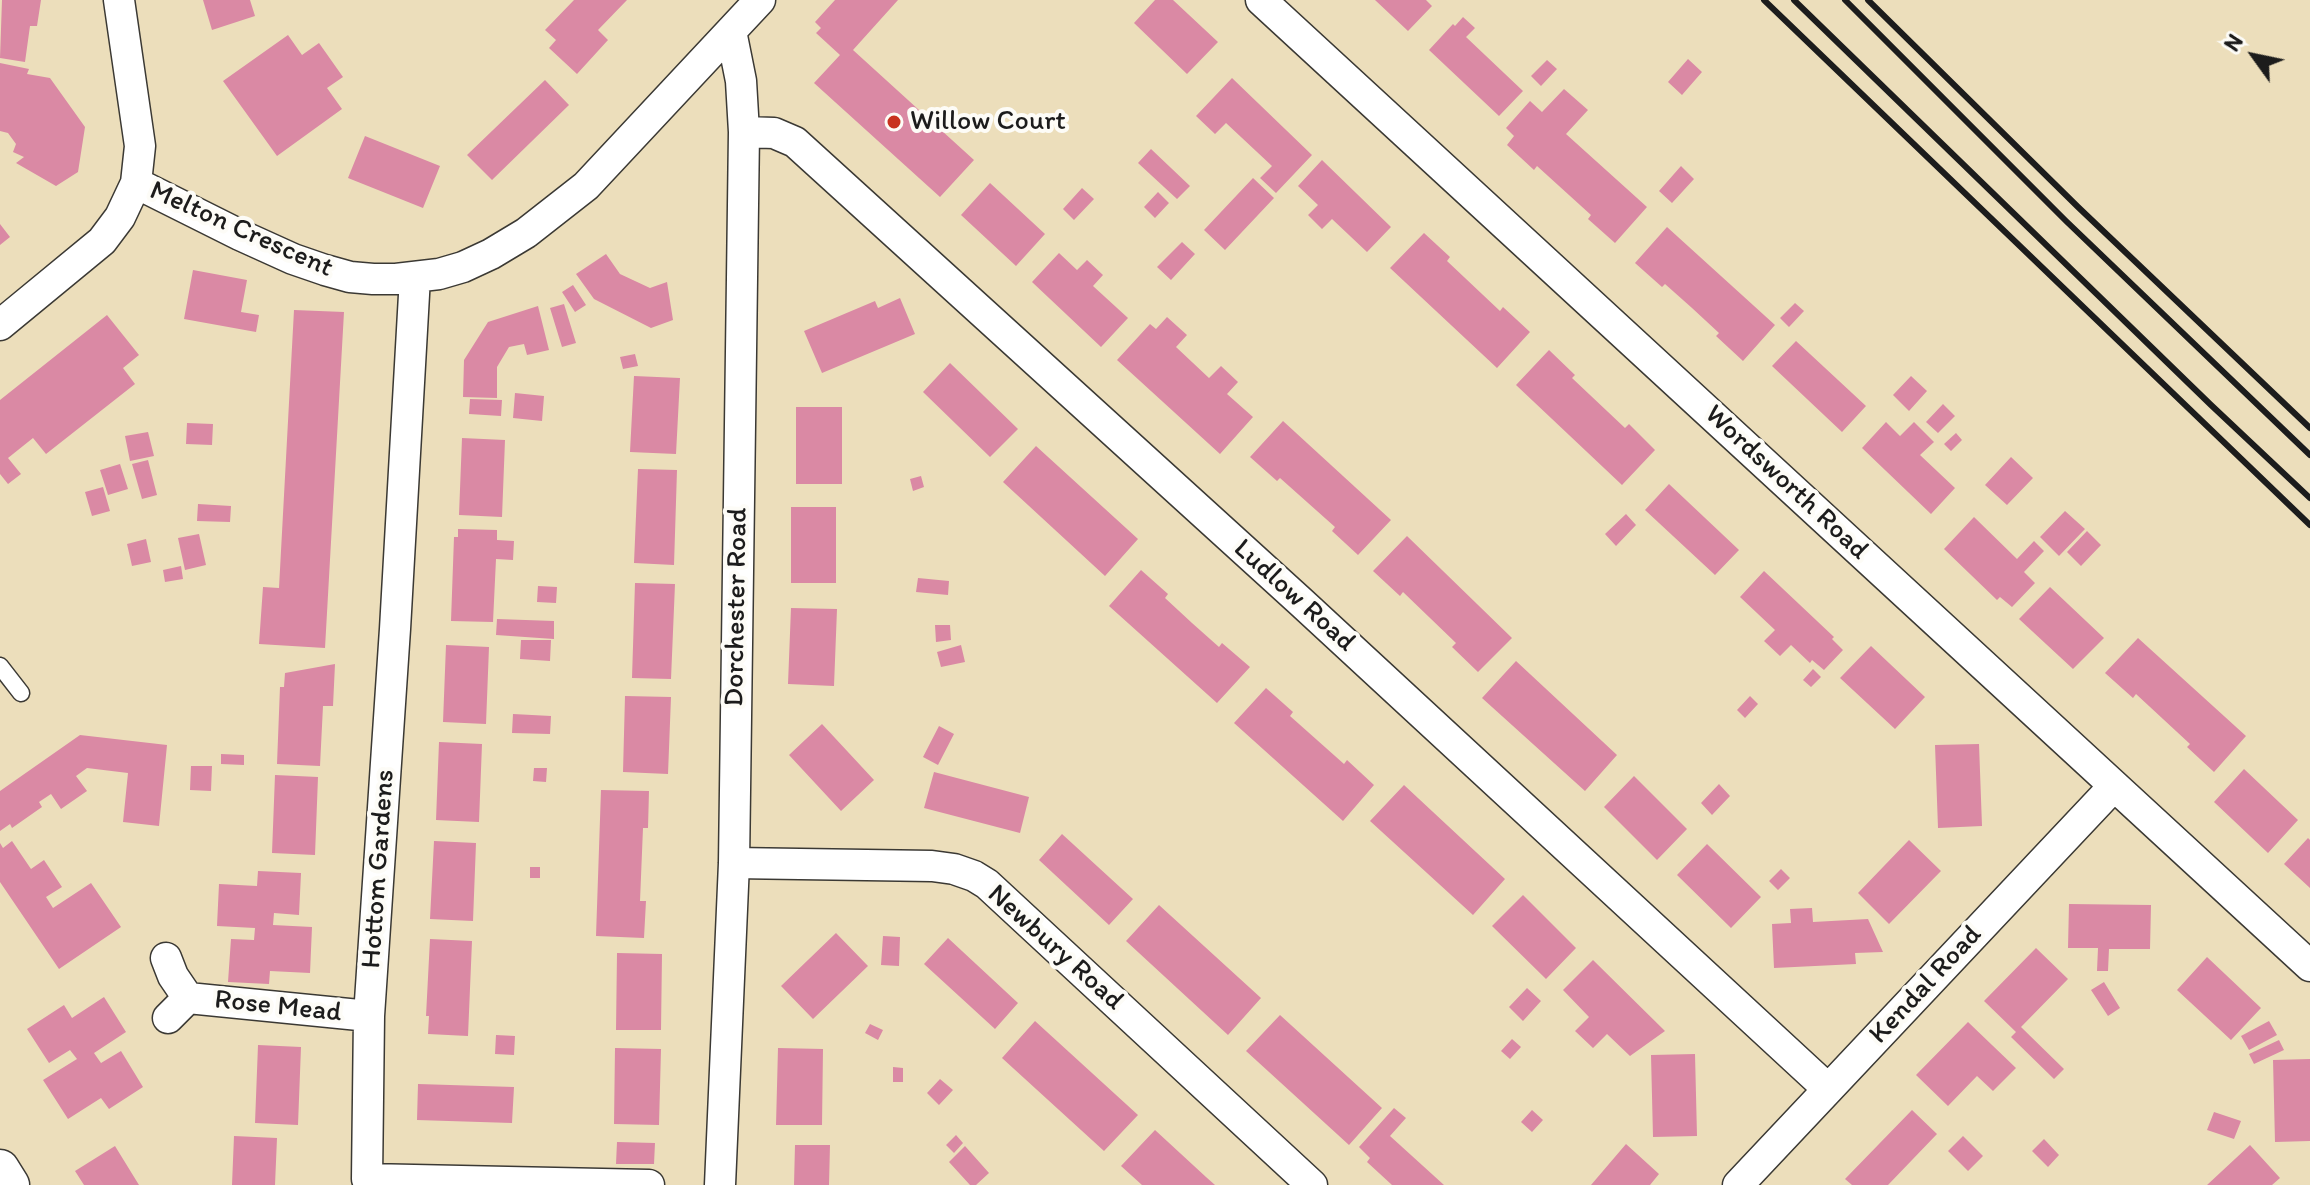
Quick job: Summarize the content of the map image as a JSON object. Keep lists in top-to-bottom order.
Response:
{
  "streets": {
    "street": [
      "Melton Crescent",
      "Wordsworth Road",
      "Ludlow Road",
      "Dorchester Road",
      "Hottom Gardens",
      "Newbury Road",
      "Kendal Road",
      "Rose Mead"
    ]
  },
  "crossings": [
    ["Melton Crescent", "Dorchester Road"],
    ["Melton Crescent", "Hottom Gardens"],
    ["Wordsworth Road", "Kendal Road"],
    ["Ludlow Road", "Dorchester Road"],
    ["Ludlow Road", "Kendal Road"],
    ["Dorchester Road", "Newbury Road"],
    ["Hottom Gardens", "Rose Mead"]
  ],
  "places": ["Willow Court"],
  "north": "top left"
}
